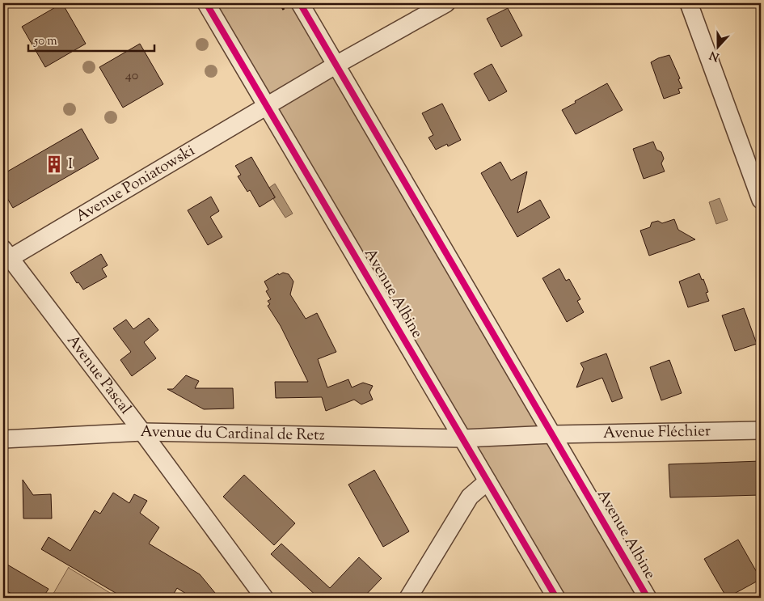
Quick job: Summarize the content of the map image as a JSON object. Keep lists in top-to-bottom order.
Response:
{
  "streets": {
    "street": [
      "Avenue Poniatowski",
      "Avenue Albine",
      "Avenue Pascal",
      "Avenue Fléchier",
      "Avenue du Cardinal de Retz"
    ]
  },
  "crossings": [
    ["Avenue Poniatowski", "Avenue Albine"],
    ["Avenue Poniatowski", "Avenue Pascal"],
    ["Avenue Albine", "Avenue Fléchier"],
    ["Avenue Albine", "Avenue du Cardinal de Retz"],
    ["Avenue Pascal", "Avenue du Cardinal de Retz"],
    ["Avenue Fléchier", "Avenue du Cardinal de Retz"]
  ],
  "places": {
    "building": ["I"]
  },
  "house_numbers": ["40"],
  "scale_bar": "50 m",
  "north": "bottom"
}
